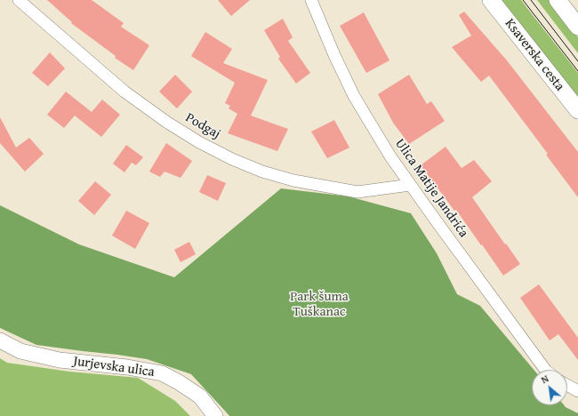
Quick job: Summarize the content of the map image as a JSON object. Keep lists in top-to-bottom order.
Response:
{
  "streets": {
    "main road": ["Ksaverska cesta"],
    "street": ["Podgaj", "Ulica Matije Jandrića", "Jurjevska ulica"]
  },
  "crossings": [
    ["Podgaj", "Ulica Matije Jandrića"]
  ],
  "parks": ["Park šuma Tuškanac"],
  "north": "top left"
}
